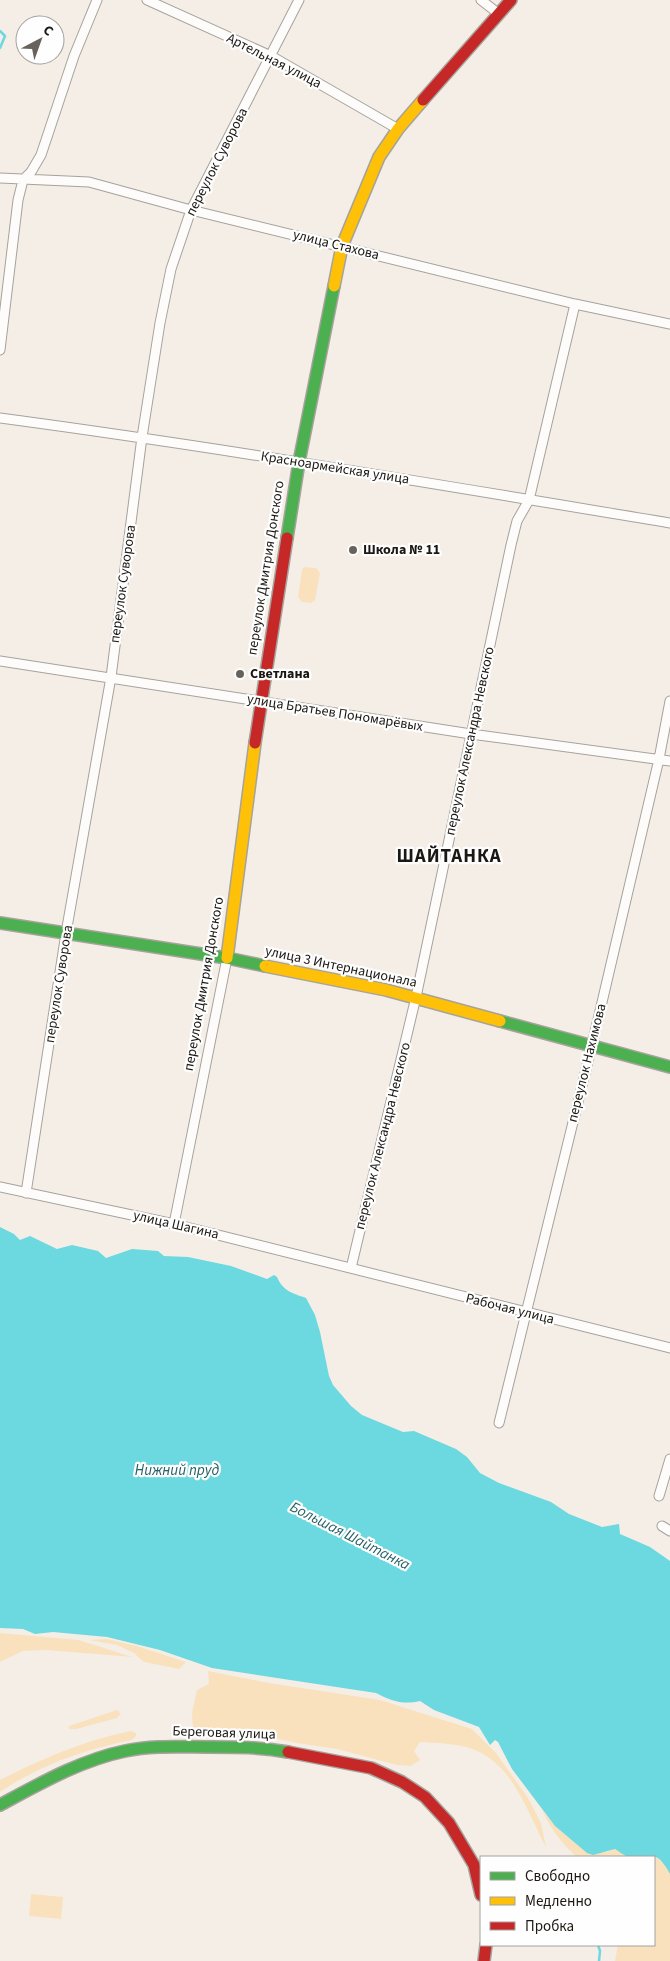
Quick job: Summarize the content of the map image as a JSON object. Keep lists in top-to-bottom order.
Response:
{
  "streets": {
    "street": [
      "Артельная улица",
      "переулок Суворова",
      "улица Стахова",
      "Красноармейская улица",
      "переулок Дмитрия Донского",
      "улица Братьев Пономарёвых",
      "переулок Александра Невского",
      "улица 3 Интернационала",
      "переулок Нахимова",
      "улица Шагина",
      "Рабочая улица",
      "Береговая улица"
    ]
  },
  "crossings": [
    ["Артельная улица", "переулок Суворова"],
    ["Артельная улица", "переулок Дмитрия Донского"],
    ["переулок Суворова", "улица Стахова"],
    ["переулок Суворова", "Красноармейская улица"],
    ["переулок Суворова", "улица Братьев Пономарёвых"],
    ["переулок Суворова", "улица 3 Интернационала"],
    ["переулок Суворова", "улица Шагина"],
    ["улица Стахова", "переулок Дмитрия Донского"],
    ["улица Стахова", "переулок Александра Невского"],
    ["Красноармейская улица", "переулок Дмитрия Донского"],
    ["Красноармейская улица", "переулок Александра Невского"],
    ["переулок Дмитрия Донского", "улица Братьев Пономарёвых"],
    ["переулок Дмитрия Донского", "улица 3 Интернационала"],
    ["переулок Дмитрия Донского", "улица Шагина"],
    ["улица Братьев Пономарёвых", "переулок Александра Невского"],
    ["улица Братьев Пономарёвых", "переулок Нахимова"],
    ["переулок Александра Невского", "улица 3 Интернационала"],
    ["переулок Александра Невского", "улица Шагина"],
    ["переулок Александра Невского", "Рабочая улица"],
    ["улица 3 Интернационала", "переулок Нахимова"],
    ["переулок Нахимова", "Рабочая улица"],
    ["улица Шагина", "Рабочая улица"]
  ],
  "districts": ["ШАЙТАНКА"],
  "water": ["Нижний пруд", "Большая Шайтанка"],
  "places": ["Школа № 11", "Светлана"],
  "legend": ["Свободно", "Медленно", "Пробка"],
  "north": "top right"
}
